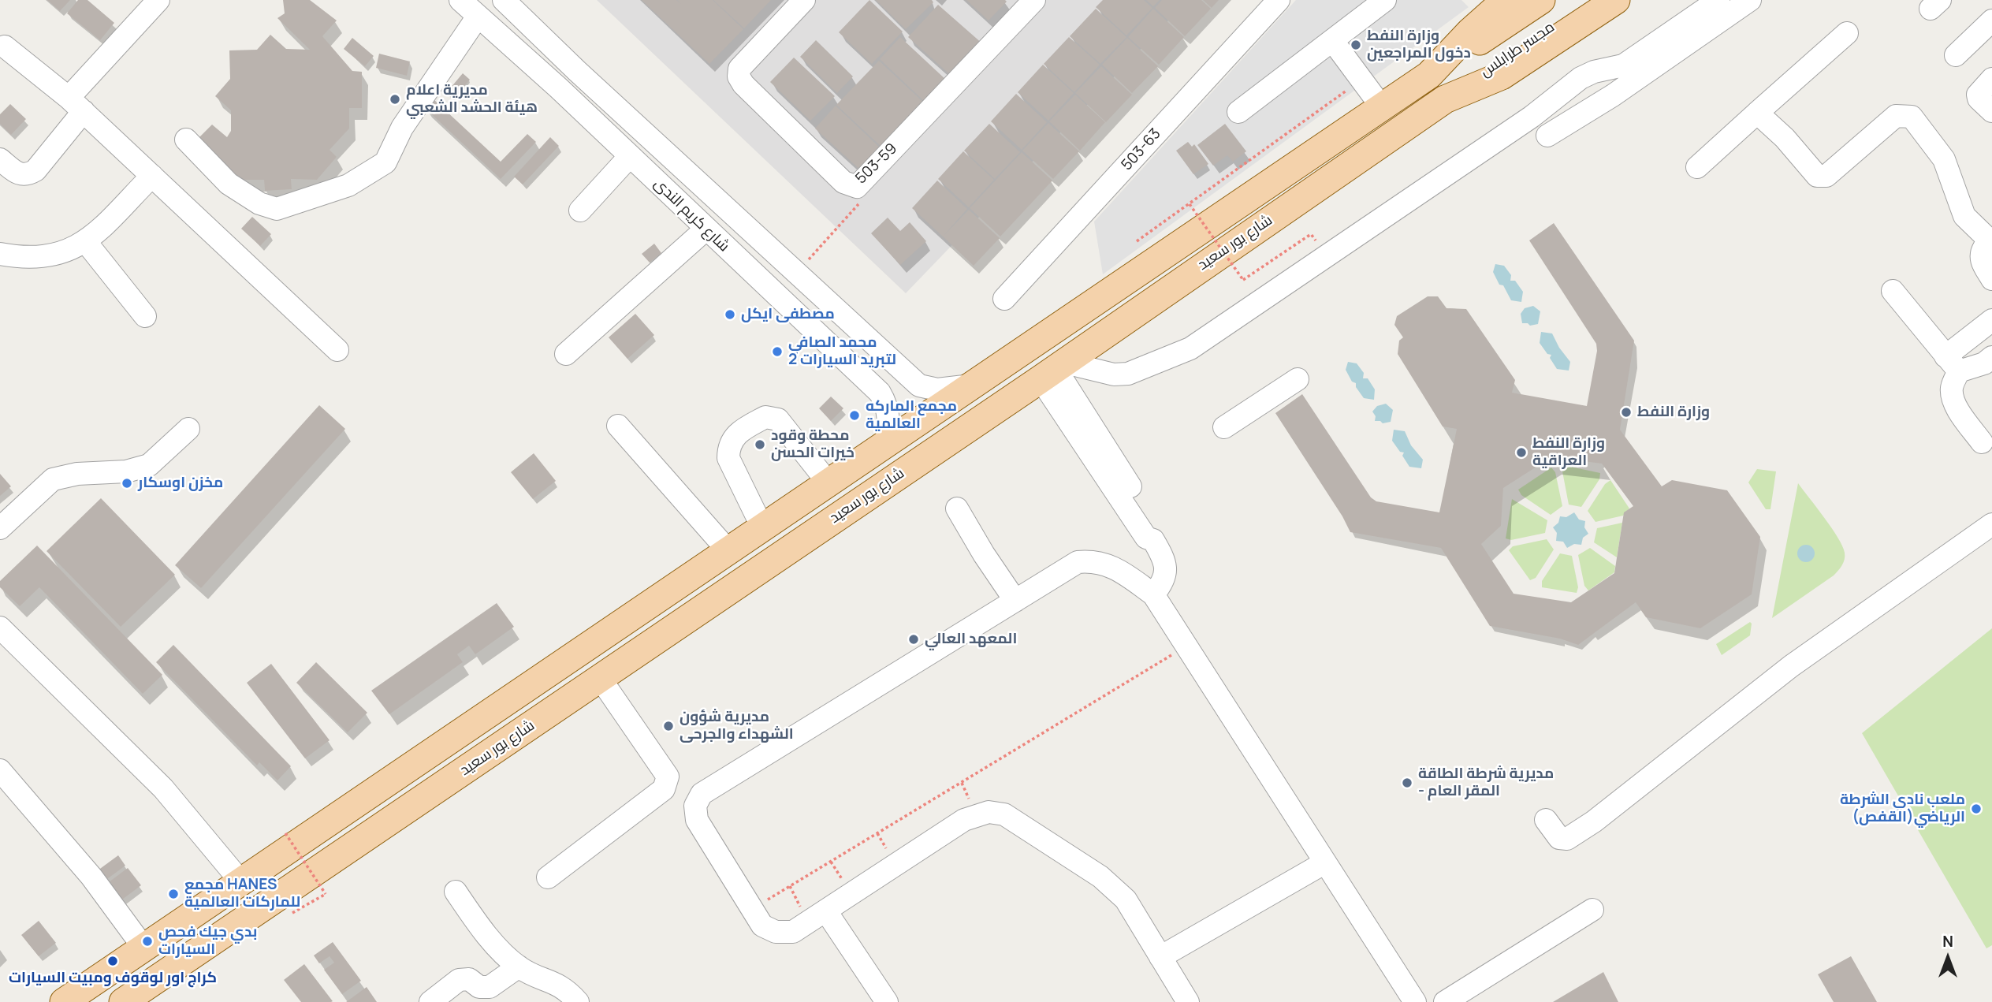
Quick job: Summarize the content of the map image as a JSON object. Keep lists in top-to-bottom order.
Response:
{
  "streets": {
    "main road": ["مجسر طرابلس", "شارع بور سعيد"],
    "street": ["503-63", "503-59", "شارع كريم الندى"]
  },
  "crossings": [
    ["مجسر طرابلس", "شارع بور سعيد"],
    ["شارع كريم الندى", "شارع بور سعيد"]
  ],
  "places": [
    "وزارة النفط دخول المراجعين",
    "مديرية اعلام هيئة الحشد الشعبي",
    "مصطفى ايكل",
    "محمد الصافي لتبريد السيارات 2",
    "وزارة النفط",
    "مجمع الماركه العالمية",
    "محطة وقود خيرات الحسن",
    "وزارة النفط العراقية",
    "مخزن اوسكار",
    "المعهد العالي",
    "مديرية شؤون الشهداء والجرحى",
    "مديرية شرطة الطاقة - المقر العام",
    "ملعب نادي الشرطة الرياضي(القفص)",
    "مجمع HANES للماركات العالمية",
    "بدي جيك فحص السيارات",
    "كراج اور لوقوف ومبيت السيارات"
  ],
  "north": "top"
}
